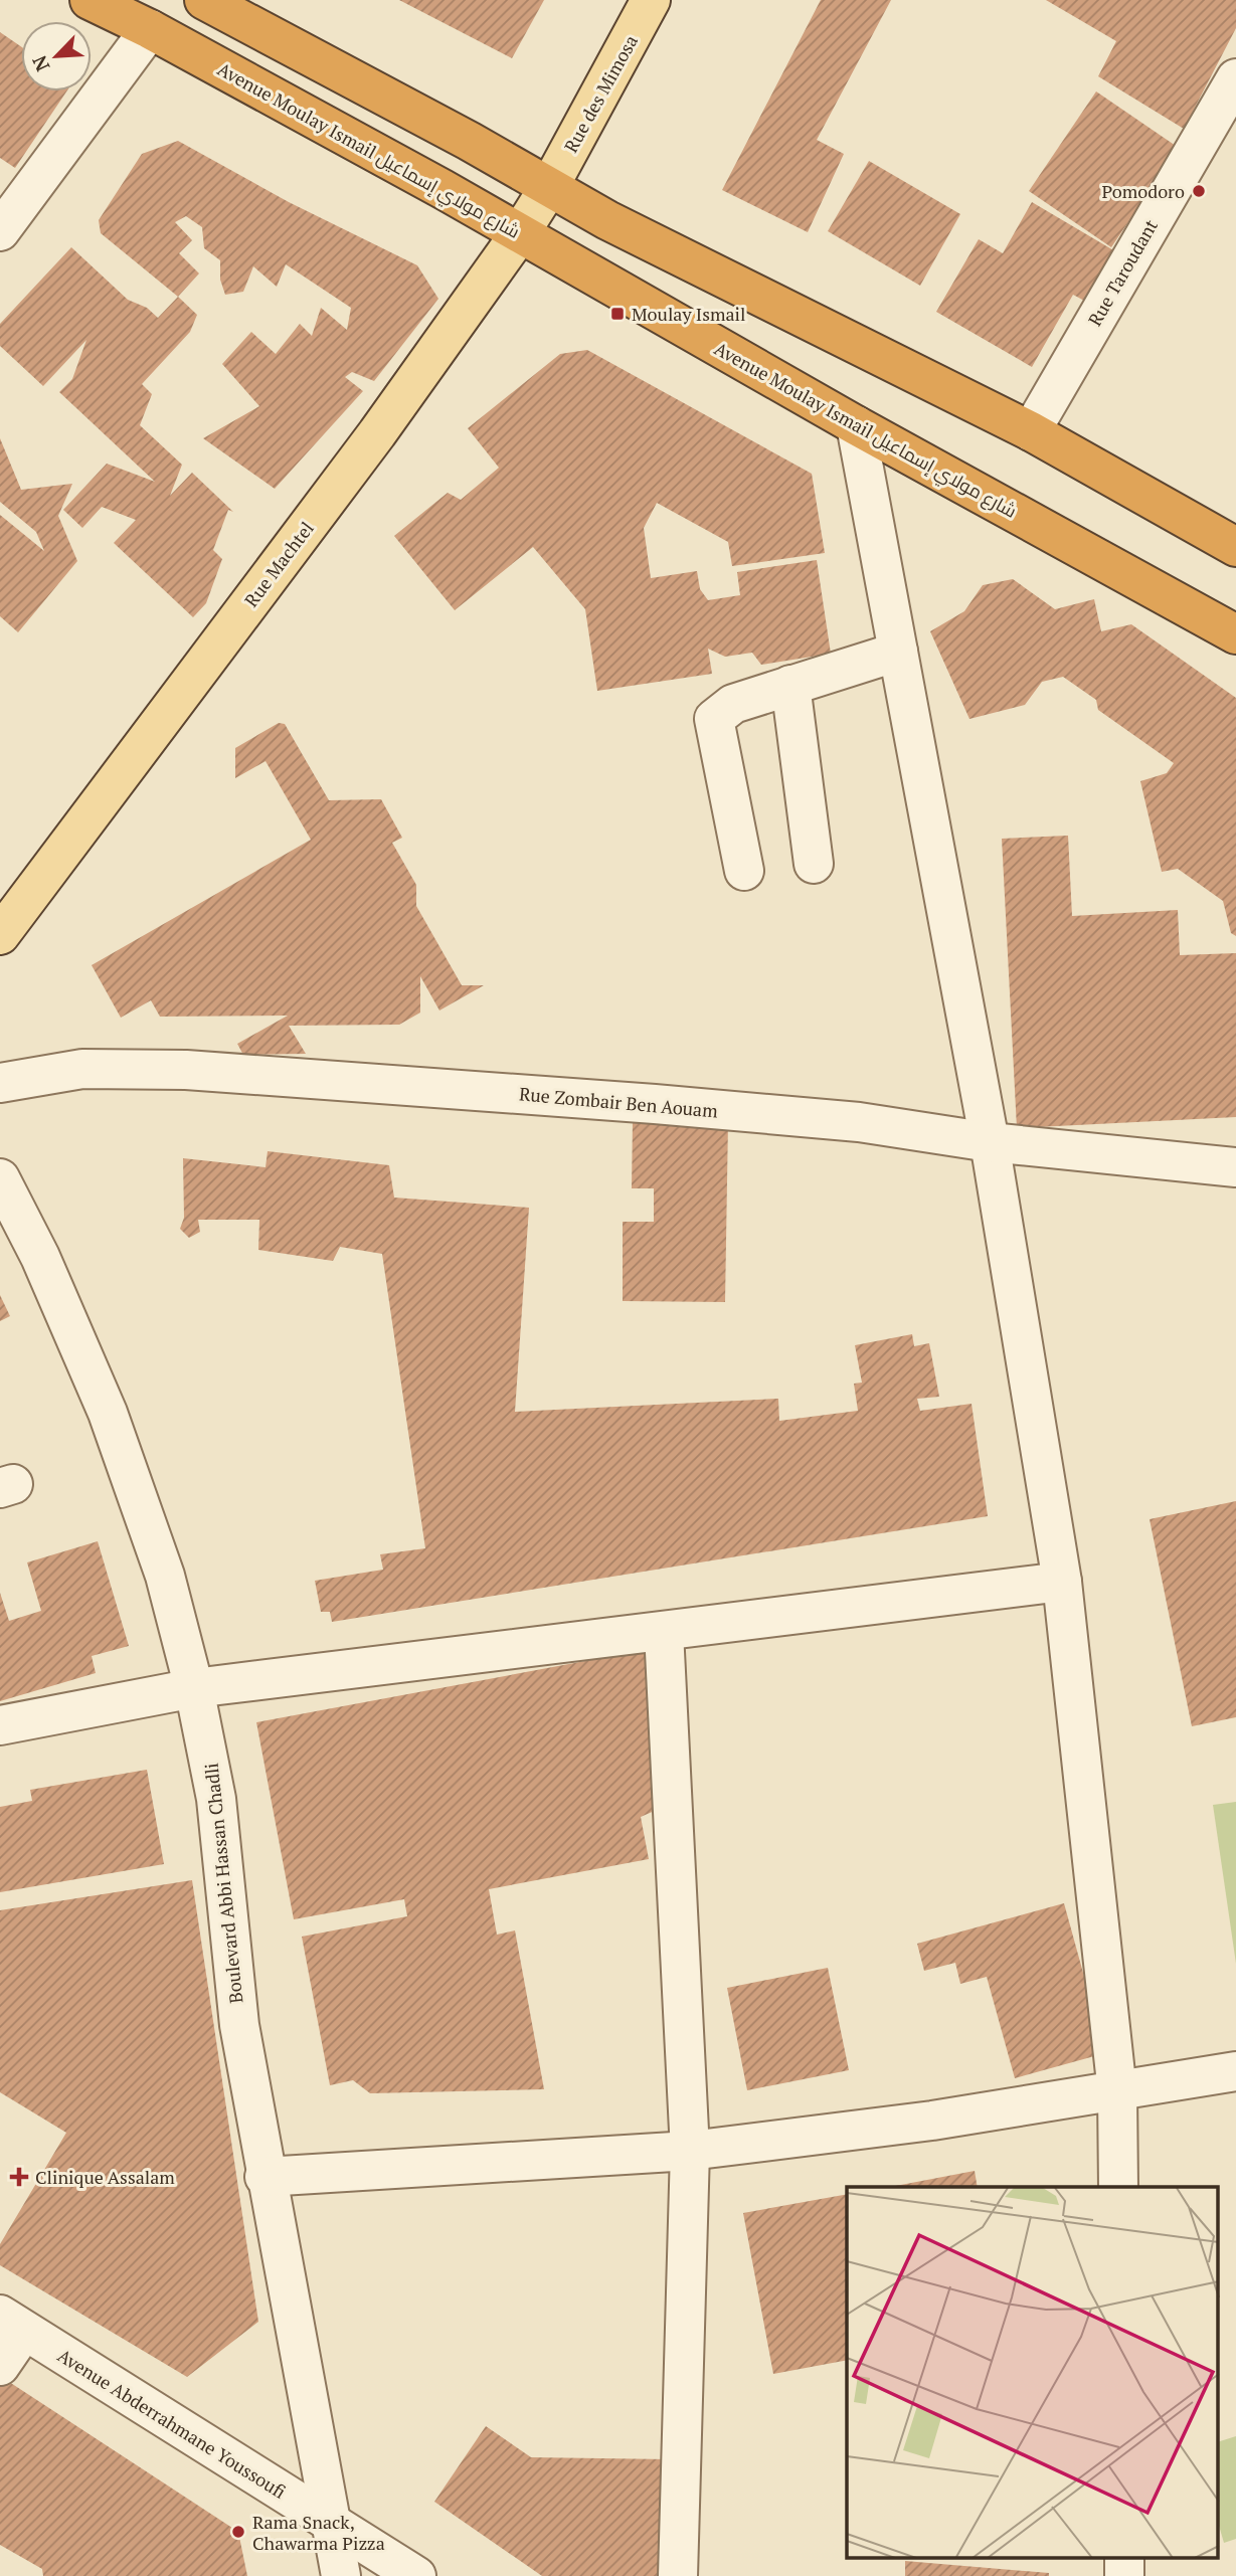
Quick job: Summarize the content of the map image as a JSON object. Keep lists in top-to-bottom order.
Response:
{
  "streets": {
    "highway": ["Avenue Moulay Ismail شارع مولاي إسماعيل"],
    "main road": ["Rue des Mimosa", "Rue Machtel"],
    "street": [
      "Rue Taroudant",
      "Rue Zombair Ben Aouam",
      "Boulevard Abbi Hassan Chadli",
      "Avenue Abderrahmane Youssoufi"
    ]
  },
  "crossings": [
    ["Rue des Mimosa", "Rue Machtel"],
    ["Avenue Moulay Ismail شارع مولاي إسماعيل", "Rue Machtel"],
    ["Boulevard Abbi Hassan Chadli", "Avenue Abderrahmane Youssoufi"]
  ],
  "places": {
    "other": ["Pomodoro", "Rama Snack, Chawarma Pizza"],
    "transit": ["Moulay Ismail"],
    "health": ["Clinique Assalam"]
  },
  "north": "bottom left"
}
